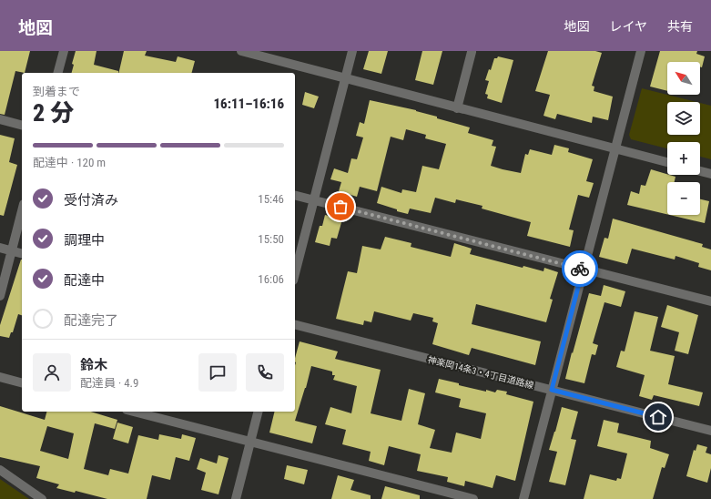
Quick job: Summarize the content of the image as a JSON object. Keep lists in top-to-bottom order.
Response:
{
  "streets": {
    "street": ["神楽岡14条3・4丁目道路線"]
  },
  "north": "top left",
  "page": {
    "header": "地図",
    "nav": ["地図", "レイヤ", "共有"],
    "map_buttons": ["+", "−"],
    "heading": ["2 分", "到着まで", "16:11–16:16"],
    "panel": ["鈴木", "配達員 · 4.9"],
    "bar": "配達中 · 120 m",
    "list": [
      ["受付済み", "15:46"],
      ["調理中", "15:50"],
      ["配達中", "16:06"],
      "配達完了"
    ]
  }
}
